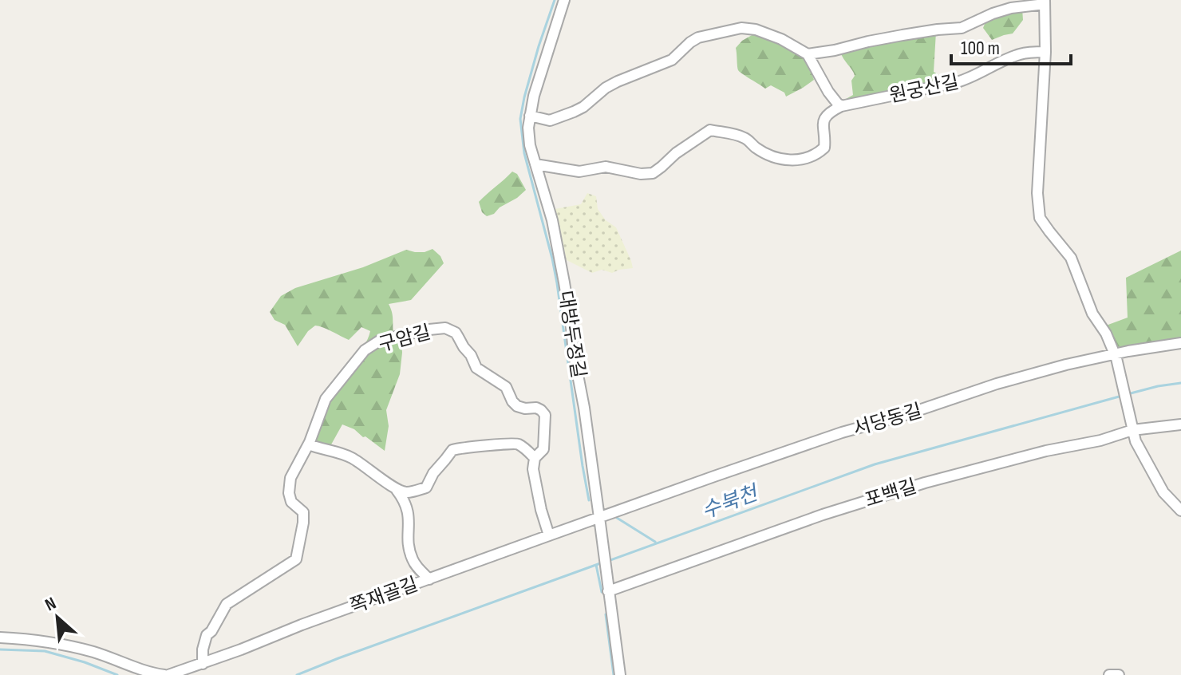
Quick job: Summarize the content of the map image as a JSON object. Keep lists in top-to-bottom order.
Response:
{
  "streets": {
    "street": [
      "원궁산길",
      "대방두정길",
      "구암길",
      "서당동길",
      "포백길",
      "쪽재골길"
    ]
  },
  "crossings": [
    ["대방두정길", "서당동길"],
    ["대방두정길", "포백길"],
    ["대방두정길", "쪽재골길"],
    ["구암길", "쪽재골길"],
    ["서당동길", "쪽재골길"]
  ],
  "water": ["수북천"],
  "scale_bar": "100 m",
  "north": "top left"
}
